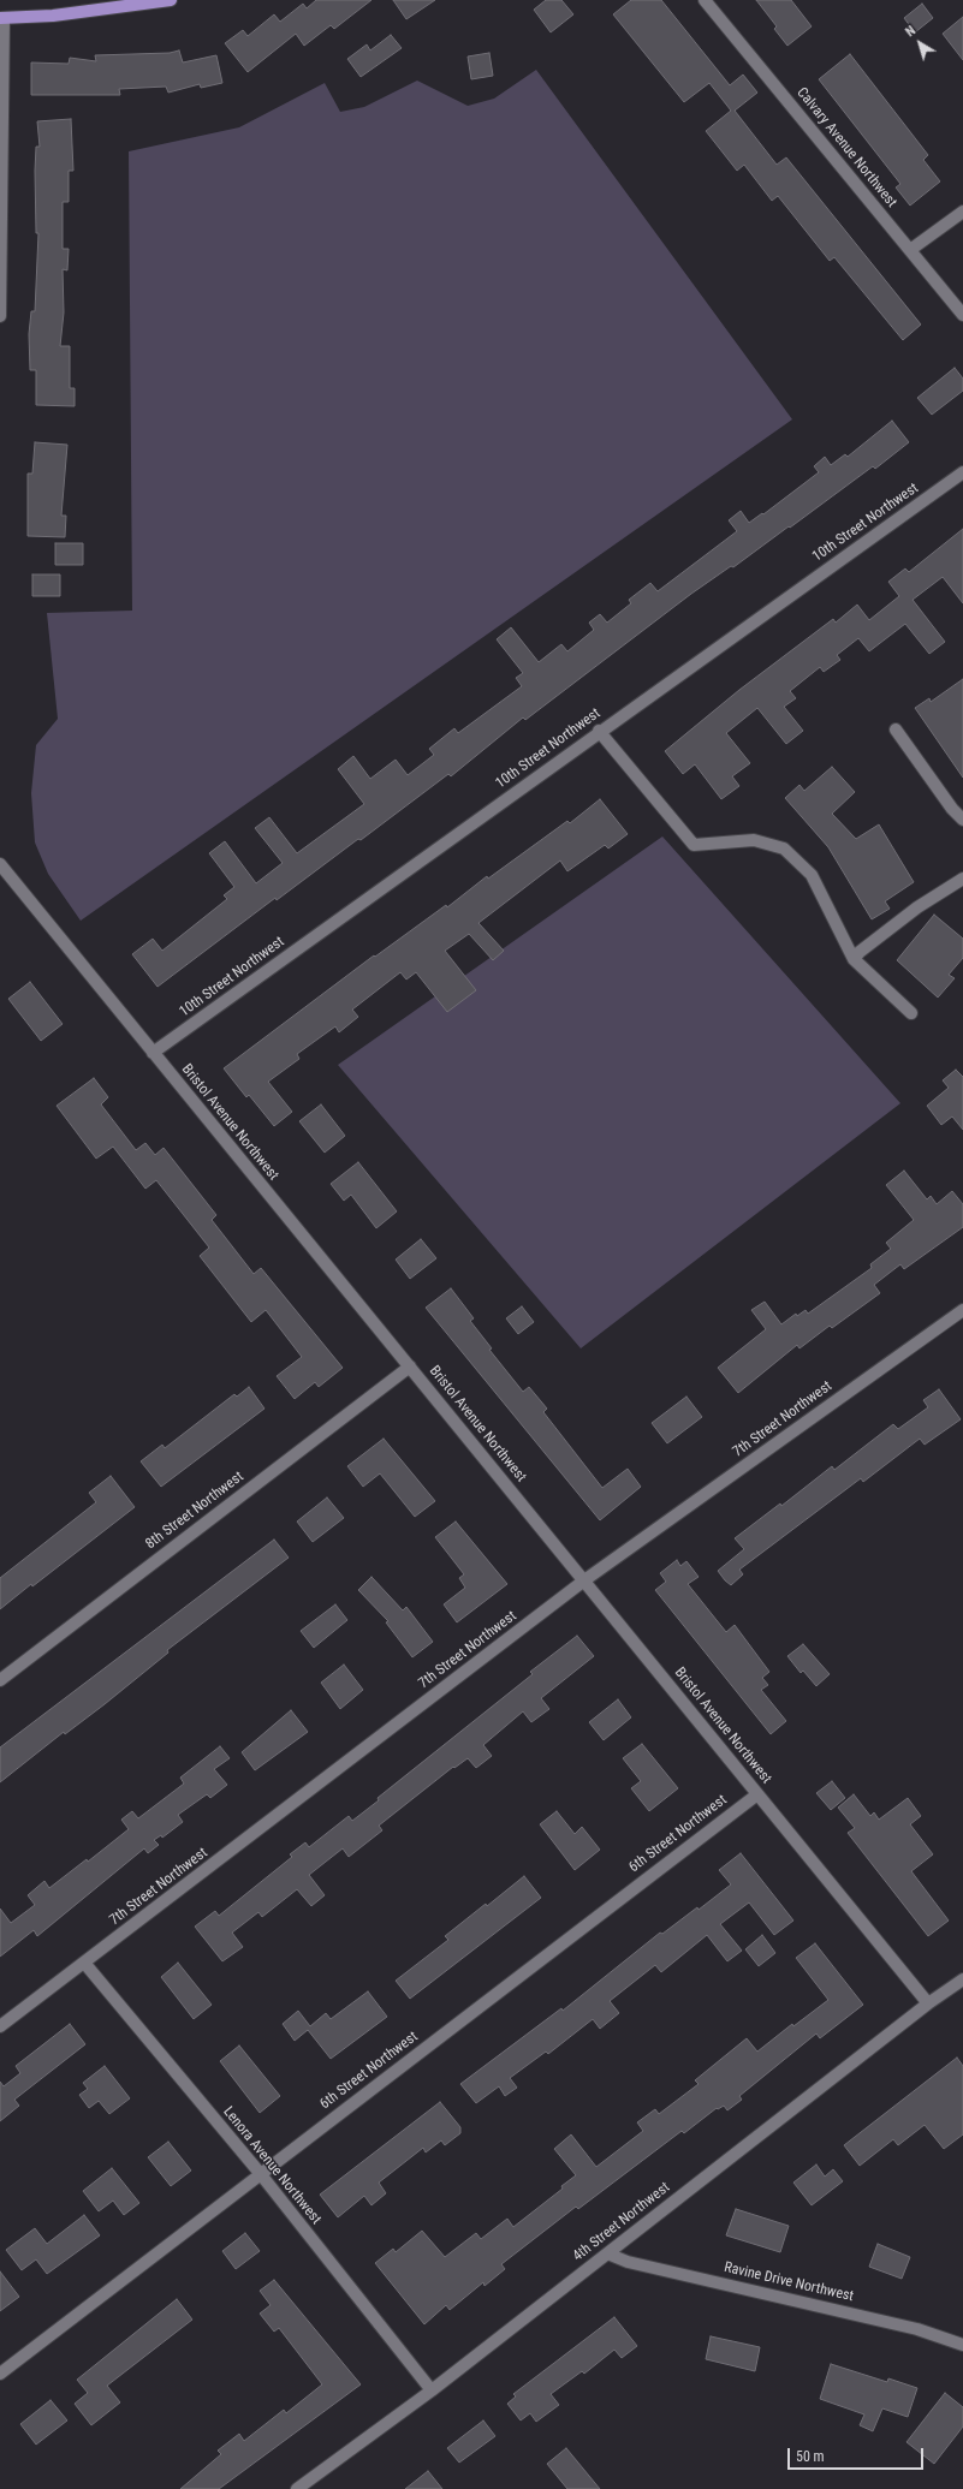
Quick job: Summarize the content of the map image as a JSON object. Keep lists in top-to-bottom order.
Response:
{
  "streets": {
    "street": [
      "Calvary Avenue Northwest",
      "10th Street Northwest",
      "Bristol Avenue Northwest",
      "7th Street Northwest",
      "8th Street Northwest",
      "6th Street Northwest",
      "Lenora Avenue Northwest",
      "4th Street Northwest",
      "Ravine Drive Northwest"
    ]
  },
  "crossings": [
    ["10th Street Northwest", "Bristol Avenue Northwest"],
    ["Bristol Avenue Northwest", "7th Street Northwest"],
    ["Bristol Avenue Northwest", "8th Street Northwest"],
    ["Bristol Avenue Northwest", "6th Street Northwest"],
    ["Bristol Avenue Northwest", "4th Street Northwest"],
    ["7th Street Northwest", "Lenora Avenue Northwest"],
    ["6th Street Northwest", "Lenora Avenue Northwest"],
    ["Lenora Avenue Northwest", "4th Street Northwest"],
    ["4th Street Northwest", "Ravine Drive Northwest"]
  ],
  "scale_bar": "50 m",
  "north": "top left"
}
